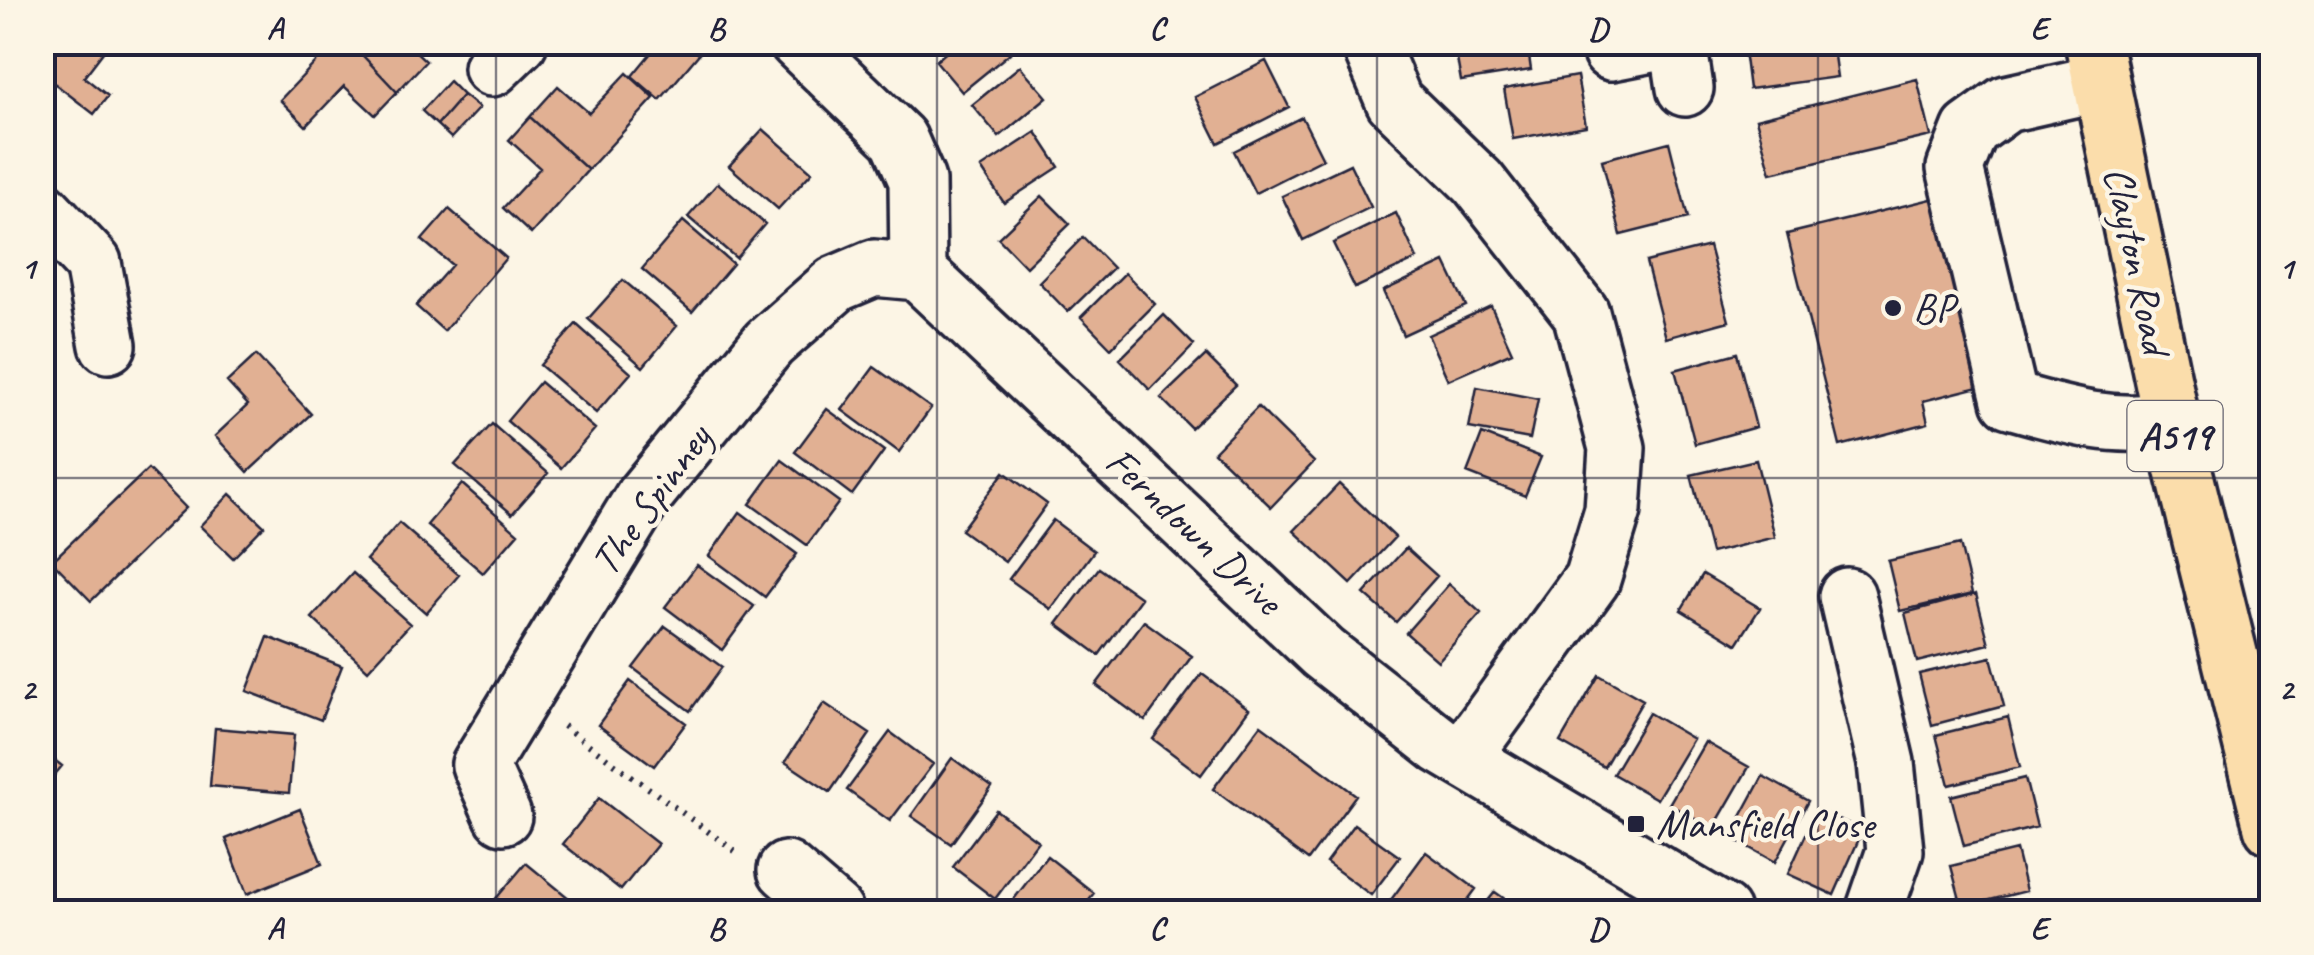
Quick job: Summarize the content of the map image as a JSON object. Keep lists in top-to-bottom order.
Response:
{
  "streets": {
    "main road": ["Clayton Road", "A519"],
    "street": ["The Spinney", "Ferndown Drive"]
  },
  "crossings": [
    ["The Spinney", "Ferndown Drive"]
  ],
  "places": {
    "other": ["BP"],
    "transit": ["Mansfield Close"]
  },
  "grid": {
    "columns": [
      "A",
      "B",
      "C",
      "D",
      "E"
    ],
    "rows": ["1", "2"]
  }
}
